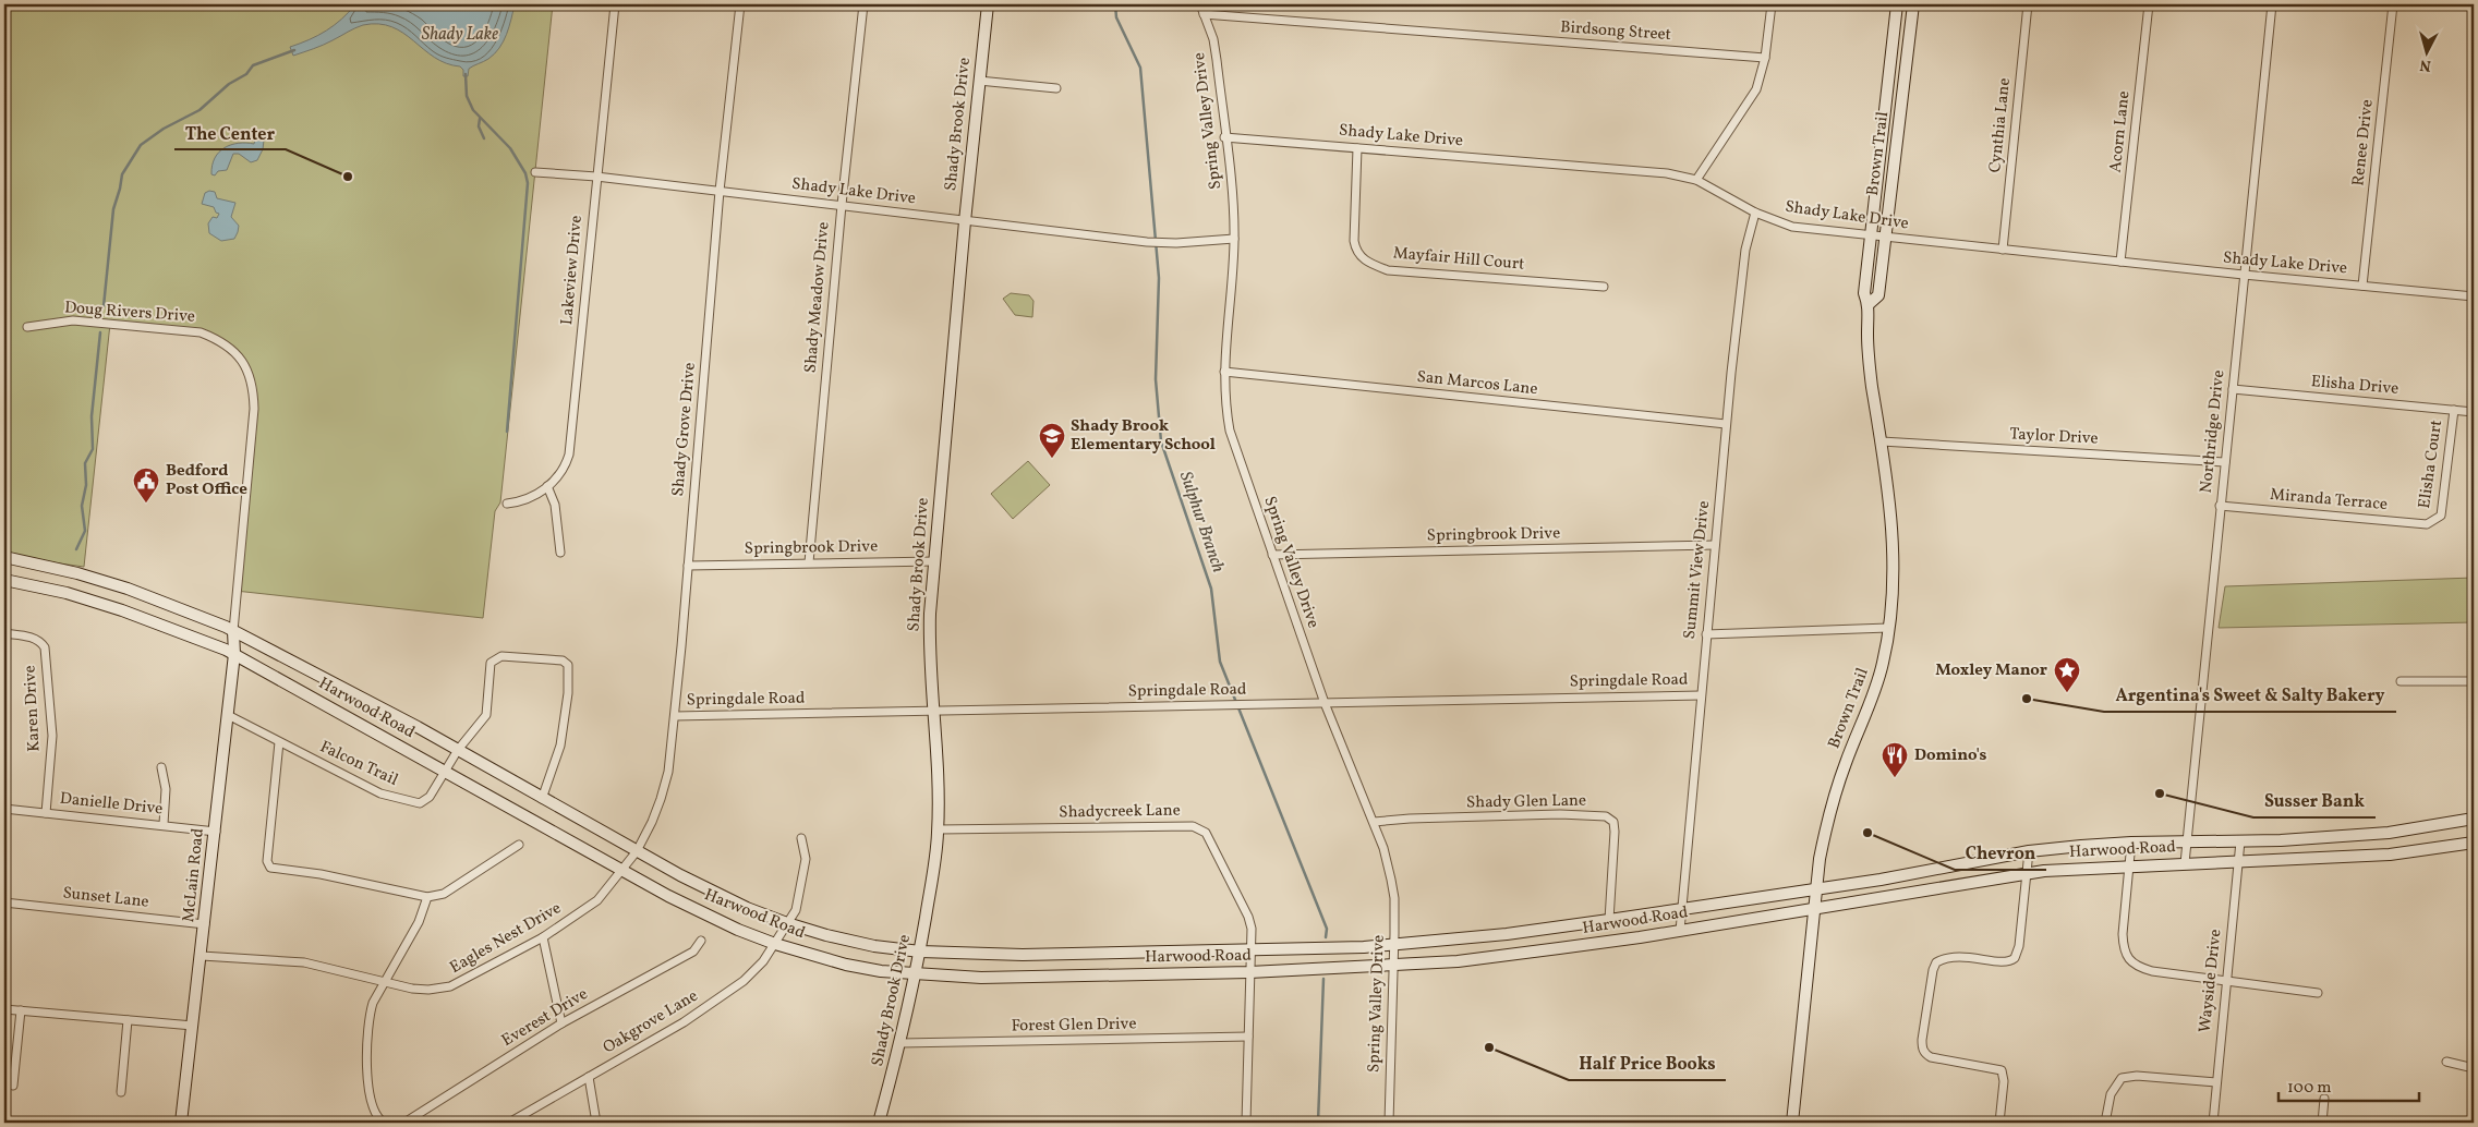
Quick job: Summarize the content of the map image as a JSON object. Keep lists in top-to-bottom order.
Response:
{
  "streets": {
    "main road": [
      "Shady Brook Drive",
      "Brown Trail",
      "Harwood Road",
      "McLain Road"
    ],
    "street": [
      "Birdsong Street",
      "Spring Valley Drive",
      "Cynthia Lane",
      "Acorn Lane",
      "Shady Lake Drive",
      "Renee Drive",
      "Mayfair Hill Court",
      "Lakeview Drive",
      "Shady Meadow Drive",
      "Doug Rivers Drive",
      "San Marcos Lane",
      "Elisha Drive",
      "Shady Grove Drive",
      "Northridge Drive",
      "Taylor Drive",
      "Elisha Court",
      "Miranda Terrace",
      "Springbrook Drive",
      "Summit View Drive",
      "Springdale Road",
      "Karen Drive",
      "Falcon Trail",
      "Shady Glen Lane",
      "Danielle Drive",
      "Shadycreek Lane",
      "Sunset Lane",
      "Eagles Nest Drive",
      "Wayside Drive",
      "Everest Drive",
      "Oakgrove Lane",
      "Forest Glen Drive"
    ]
  },
  "crossings": [
    ["Birdsong Street", "Spring Valley Drive"],
    ["Spring Valley Drive", "Shady Lake Drive"],
    ["Spring Valley Drive", "San Marcos Lane"],
    ["Spring Valley Drive", "Springbrook Drive"],
    ["Spring Valley Drive", "Springdale Road"],
    ["Spring Valley Drive", "Harwood Road"],
    ["Spring Valley Drive", "Shady Glen Lane"],
    ["Shady Brook Drive", "Shady Lake Drive"],
    ["Shady Brook Drive", "Springbrook Drive"],
    ["Shady Brook Drive", "Springdale Road"],
    ["Shady Brook Drive", "Harwood Road"],
    ["Shady Brook Drive", "Shadycreek Lane"],
    ["Shady Brook Drive", "Forest Glen Drive"],
    ["Cynthia Lane", "Shady Lake Drive"],
    ["Acorn Lane", "Shady Lake Drive"],
    ["Shady Lake Drive", "Renee Drive"],
    ["Shady Lake Drive", "Brown Trail"],
    ["Shady Lake Drive", "Mayfair Hill Court"],
    ["Shady Lake Drive", "Lakeview Drive"],
    ["Shady Lake Drive", "Shady Meadow Drive"],
    ["Shady Lake Drive", "Shady Grove Drive"],
    ["Shady Lake Drive", "Northridge Drive"],
    ["Shady Lake Drive", "Summit View Drive"],
    ["Brown Trail", "Taylor Drive"],
    ["Brown Trail", "Harwood Road"],
    ["Shady Meadow Drive", "Springbrook Drive"],
    ["Doug Rivers Drive", "Harwood Road"],
    ["Doug Rivers Drive", "McLain Road"],
    ["San Marcos Lane", "Summit View Drive"],
    ["Elisha Drive", "Northridge Drive"],
    ["Elisha Drive", "Elisha Court"],
    ["Shady Grove Drive", "Springbrook Drive"],
    ["Shady Grove Drive", "Springdale Road"],
    ["Shady Grove Drive", "Harwood Road"],
    ["Shady Grove Drive", "Eagles Nest Drive"],
    ["Northridge Drive", "Taylor Drive"],
    ["Northridge Drive", "Miranda Terrace"],
    ["Northridge Drive", "Harwood Road"],
    ["Elisha Court", "Miranda Terrace"],
    ["Springbrook Drive", "Summit View Drive"],
    ["Summit View Drive", "Springdale Road"],
    ["Summit View Drive", "Harwood Road"],
    ["Karen Drive", "Danielle Drive"],
    ["Harwood Road", "Falcon Trail"],
    ["Harwood Road", "Shady Glen Lane"],
    ["Harwood Road", "Shadycreek Lane"],
    ["Harwood Road", "McLain Road"],
    ["Harwood Road", "Eagles Nest Drive"],
    ["Harwood Road", "Wayside Drive"],
    ["Harwood Road", "Oakgrove Lane"],
    ["Falcon Trail", "McLain Road"],
    ["Danielle Drive", "McLain Road"],
    ["McLain Road", "Sunset Lane"],
    ["McLain Road", "Eagles Nest Drive"]
  ],
  "water": ["Shady Lake", "Sulphur Branch"],
  "places": {
    "other": [
      "The Center",
      "Argentina's Sweet & Salty Bakery",
      "Susser Bank",
      "Chevron",
      "Half Price Books"
    ],
    "school or university": ["Shady Brook Elementary School"],
    "public building": ["Bedford Post Office"],
    "place": ["Moxley Manor"],
    "restaurant": ["Domino's"]
  },
  "scale_bar": "100 m",
  "north": "bottom"
}
